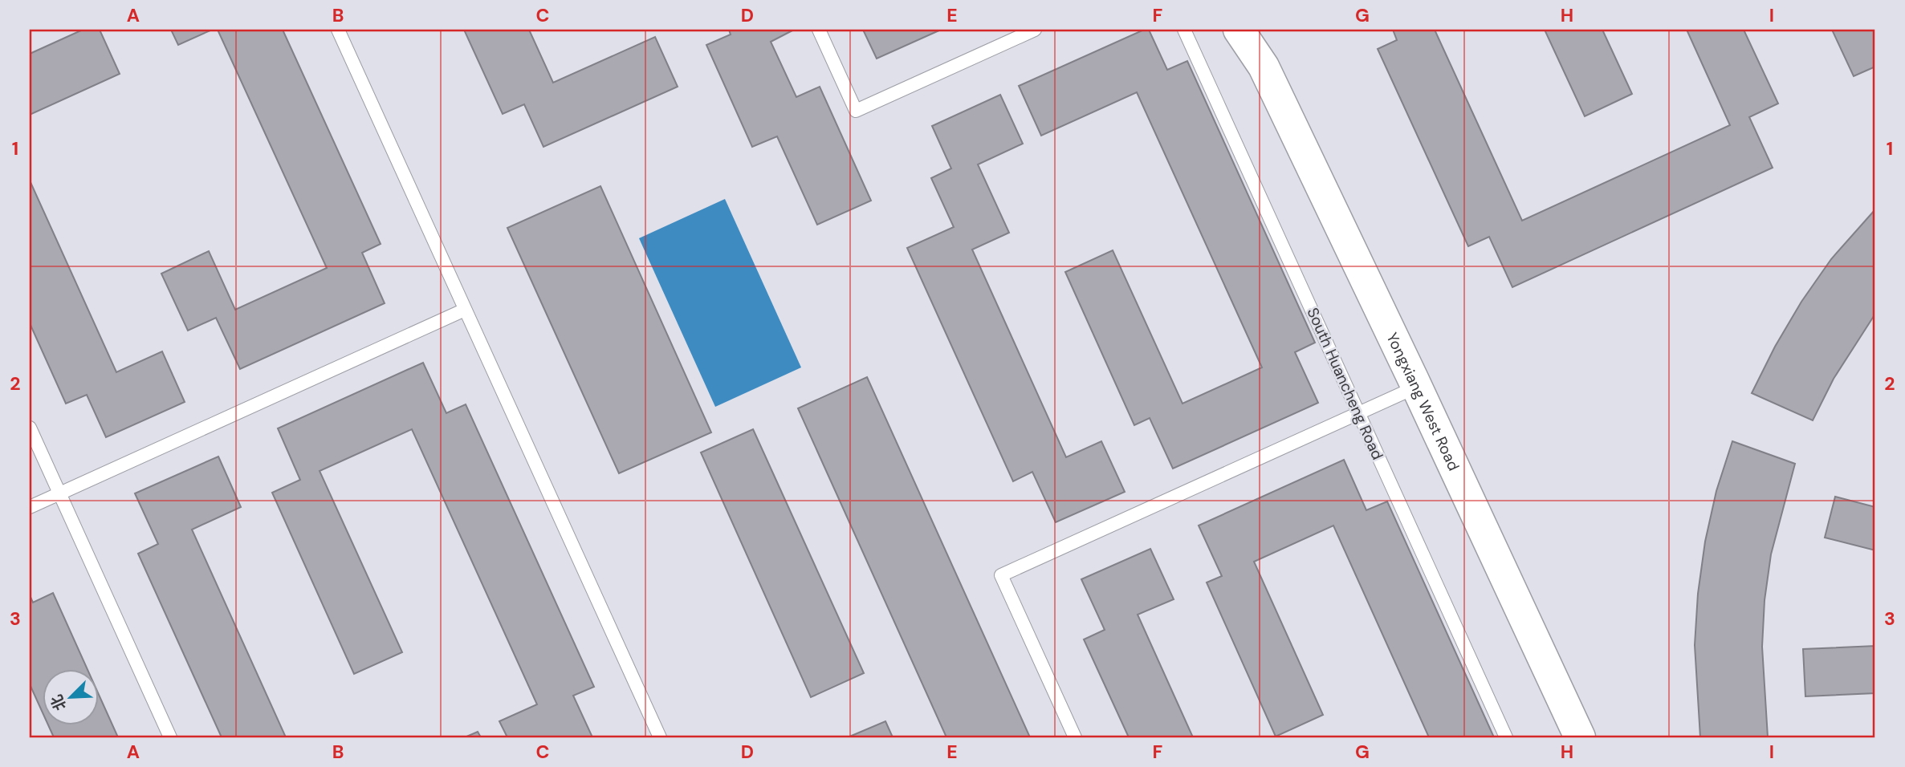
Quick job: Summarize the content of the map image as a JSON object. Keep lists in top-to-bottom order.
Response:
{
  "streets": {
    "main road": ["Yongxiang West Road"],
    "lane": ["South Huancheng Road"]
  },
  "north": "bottom left",
  "grid": {
    "columns": [
      "A",
      "B",
      "C",
      "D",
      "E",
      "F",
      "G",
      "H",
      "I"
    ],
    "rows": ["1", "2", "3"]
  }
}
